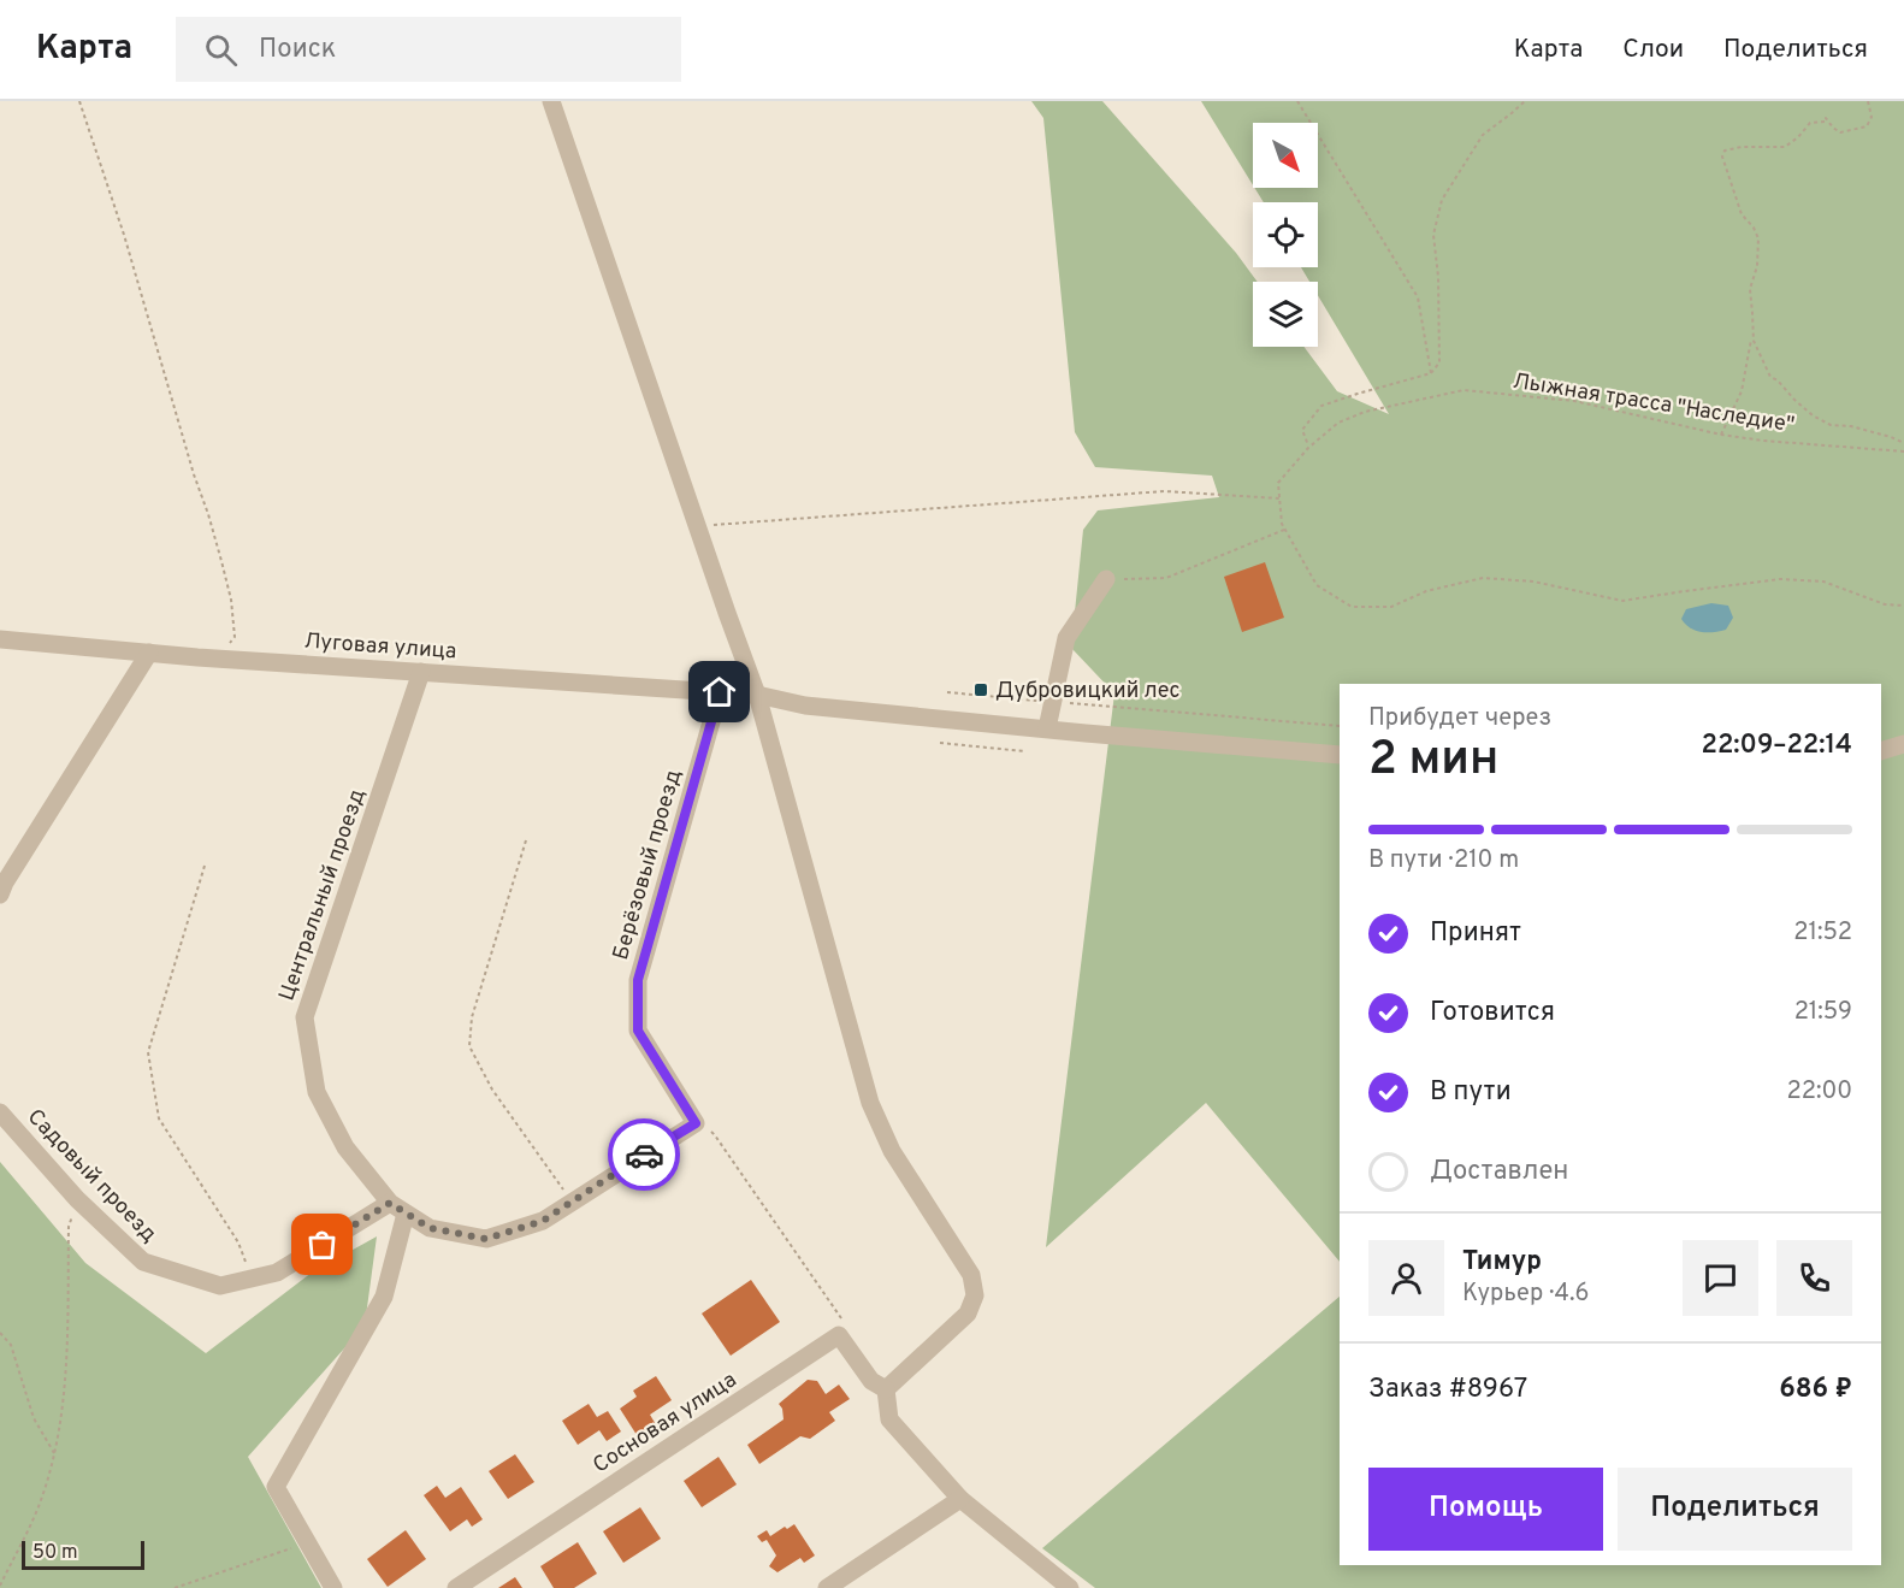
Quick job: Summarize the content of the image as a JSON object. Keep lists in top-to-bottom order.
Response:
{
  "streets": {
    "street": [
      "Луговая улица",
      "Берёзовый проезд",
      "Центральный проезд",
      "Садовый проезд",
      "Сосновая улица"
    ],
    "path": ["Лыжная трасса \"Наследие\""]
  },
  "crossings": [
    ["Луговая улица", "Берёзовый проезд"],
    ["Луговая улица", "Центральный проезд"],
    ["Берёзовый проезд", "Центральный проезд"],
    ["Центральный проезд", "Садовый проезд"]
  ],
  "places": {
    "transit": ["Дубровицкий лес"]
  },
  "scale_bar": "50 m",
  "north": "bottom right",
  "page": {
    "header": "Карта",
    "search": "Поиск",
    "nav": ["Карта", "Слои", "Поделиться"],
    "heading": ["2 мин", "Прибудет через", "22:09–22:14"],
    "panel": [
      "Тимур",
      "Курьер · 4.6",
      "Заказ #8967",
      "686 ₽"
    ],
    "bar": "В пути · 210 m",
    "list": [
      ["Принят", "21:52"],
      ["Готовится", "21:59"],
      ["В пути", "22:00"],
      "Доставлен"
    ],
    "buttons": ["Помощь", "Поделиться"],
    "scale": "50 m"
  }
}
